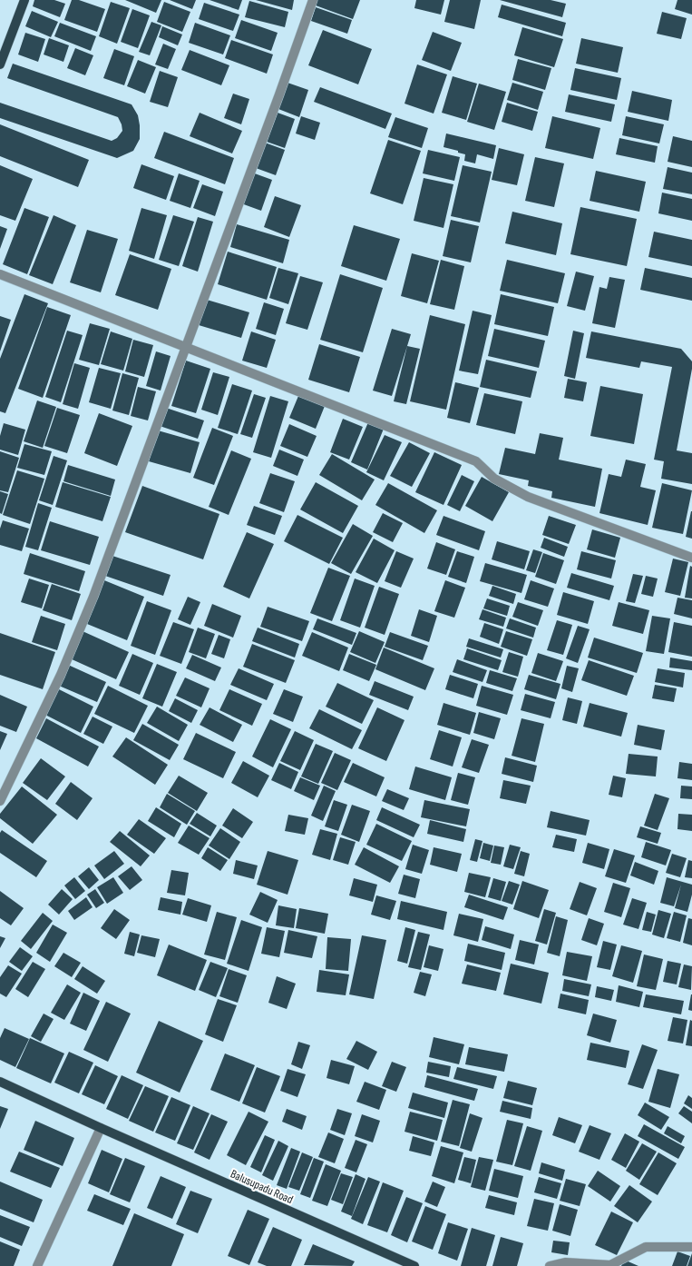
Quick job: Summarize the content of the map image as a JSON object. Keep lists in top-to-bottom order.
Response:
{
  "streets": {
    "main road": ["Balusupadu Road"]
  }
}
